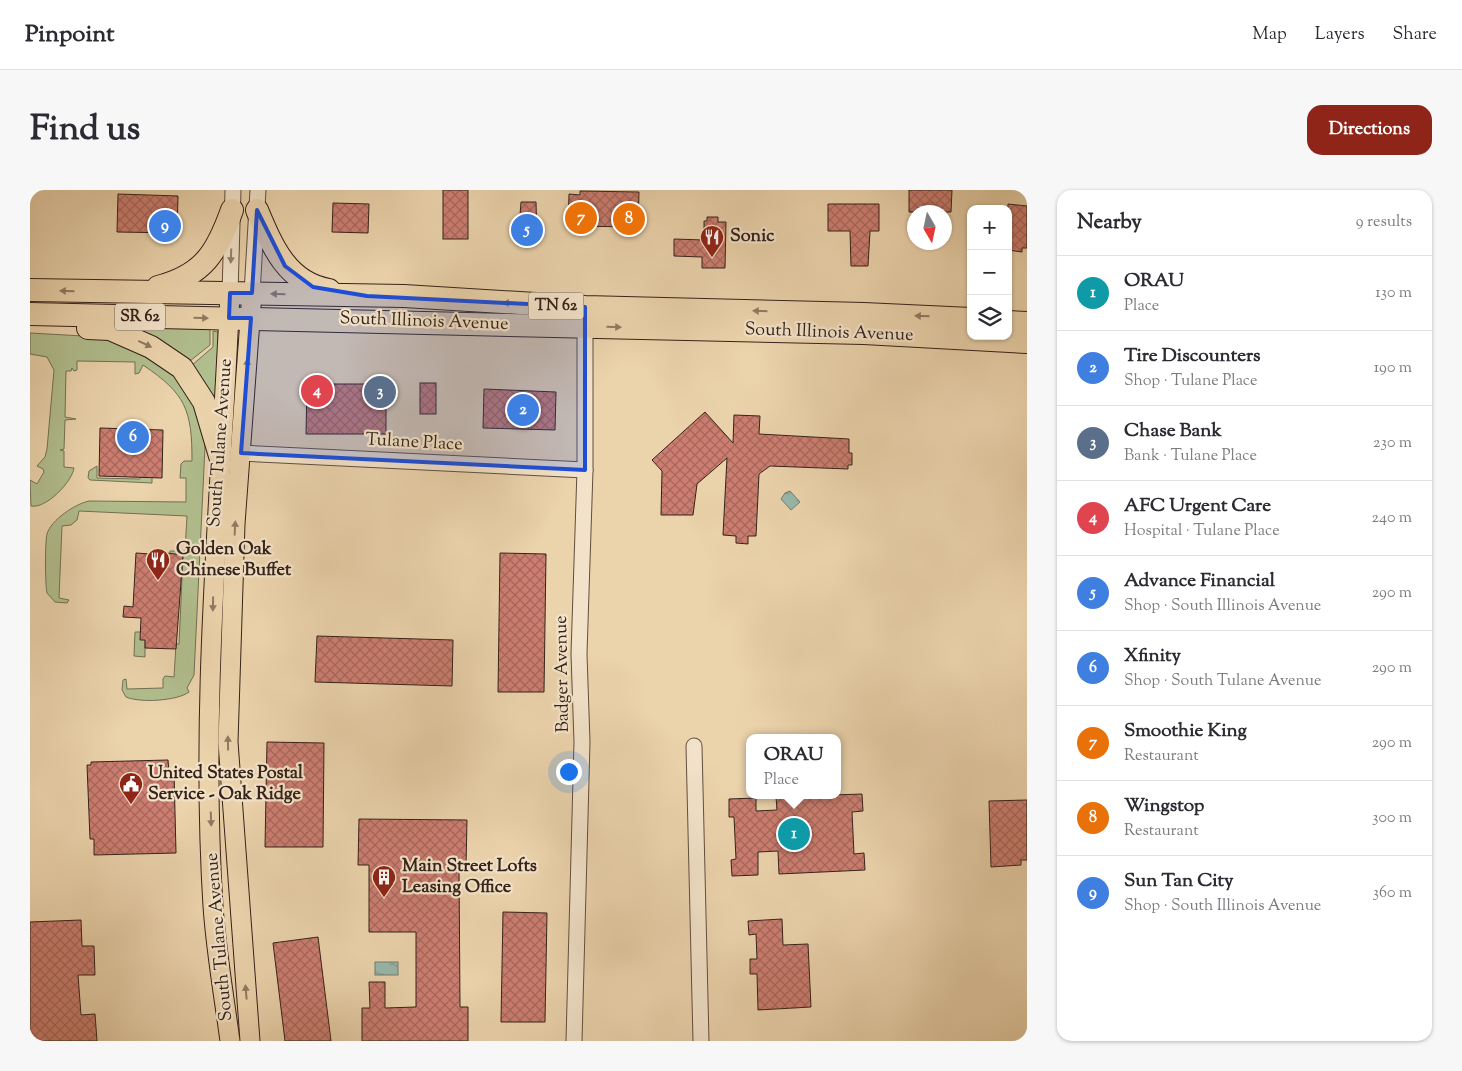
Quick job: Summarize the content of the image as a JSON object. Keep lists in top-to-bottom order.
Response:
{
  "streets": {
    "highway": ["TN 62", "SR 62", "South Illinois Avenue"],
    "main road": ["South Tulane Avenue"],
    "street": ["Tulane Place", "Badger Avenue"]
  },
  "crossings": [
    ["South Illinois Avenue", "South Tulane Avenue"],
    ["South Illinois Avenue", "Badger Avenue"],
    ["South Tulane Avenue", "Tulane Place"],
    ["Tulane Place", "Badger Avenue"]
  ],
  "places": {
    "restaurant": ["Sonic", "Golden Oak Chinese Buffet"],
    "public building": ["United States Postal Service - Oak Ridge"],
    "building": ["Main Street Lofts Leasing Office"]
  },
  "north": "bottom",
  "page": {
    "header": "Pinpoint",
    "nav": ["Map", "Layers", "Share"],
    "title": "Find us",
    "buttons": "Directions",
    "heading": ["Nearby", "9 results"],
    "pins": [
      "7",
      "8",
      "9",
      "5",
      "4",
      "3",
      "2",
      "6",
      "1"
    ],
    "map_buttons": ["+", "−"],
    "list": [
      {
        "mark": "1",
        "name": "ORAU",
        "note": "Place",
        "value": "130 m"
      },
      {
        "mark": "2",
        "name": "Tire Discounters",
        "note": "Shop · Tulane Place",
        "value": "190 m"
      },
      {
        "mark": "3",
        "name": "Chase Bank",
        "note": "Bank · Tulane Place",
        "value": "230 m"
      },
      {
        "mark": "4",
        "name": "AFC Urgent Care",
        "note": "Hospital · Tulane Place",
        "value": "240 m"
      },
      {
        "mark": "5",
        "name": "Advance Financial",
        "note": "Shop · South Illinois Avenue",
        "value": "290 m"
      },
      {
        "mark": "6",
        "name": "Xfinity",
        "note": "Shop · South Tulane Avenue",
        "value": "290 m"
      },
      {
        "mark": "7",
        "name": "Smoothie King",
        "note": "Restaurant",
        "value": "290 m"
      },
      {
        "mark": "8",
        "name": "Wingstop",
        "note": "Restaurant",
        "value": "300 m"
      },
      {
        "mark": "9",
        "name": "Sun Tan City",
        "note": "Shop · South Illinois Avenue",
        "value": "360 m"
      }
    ],
    "popup": ["ORAU", "Place"]
  }
}
